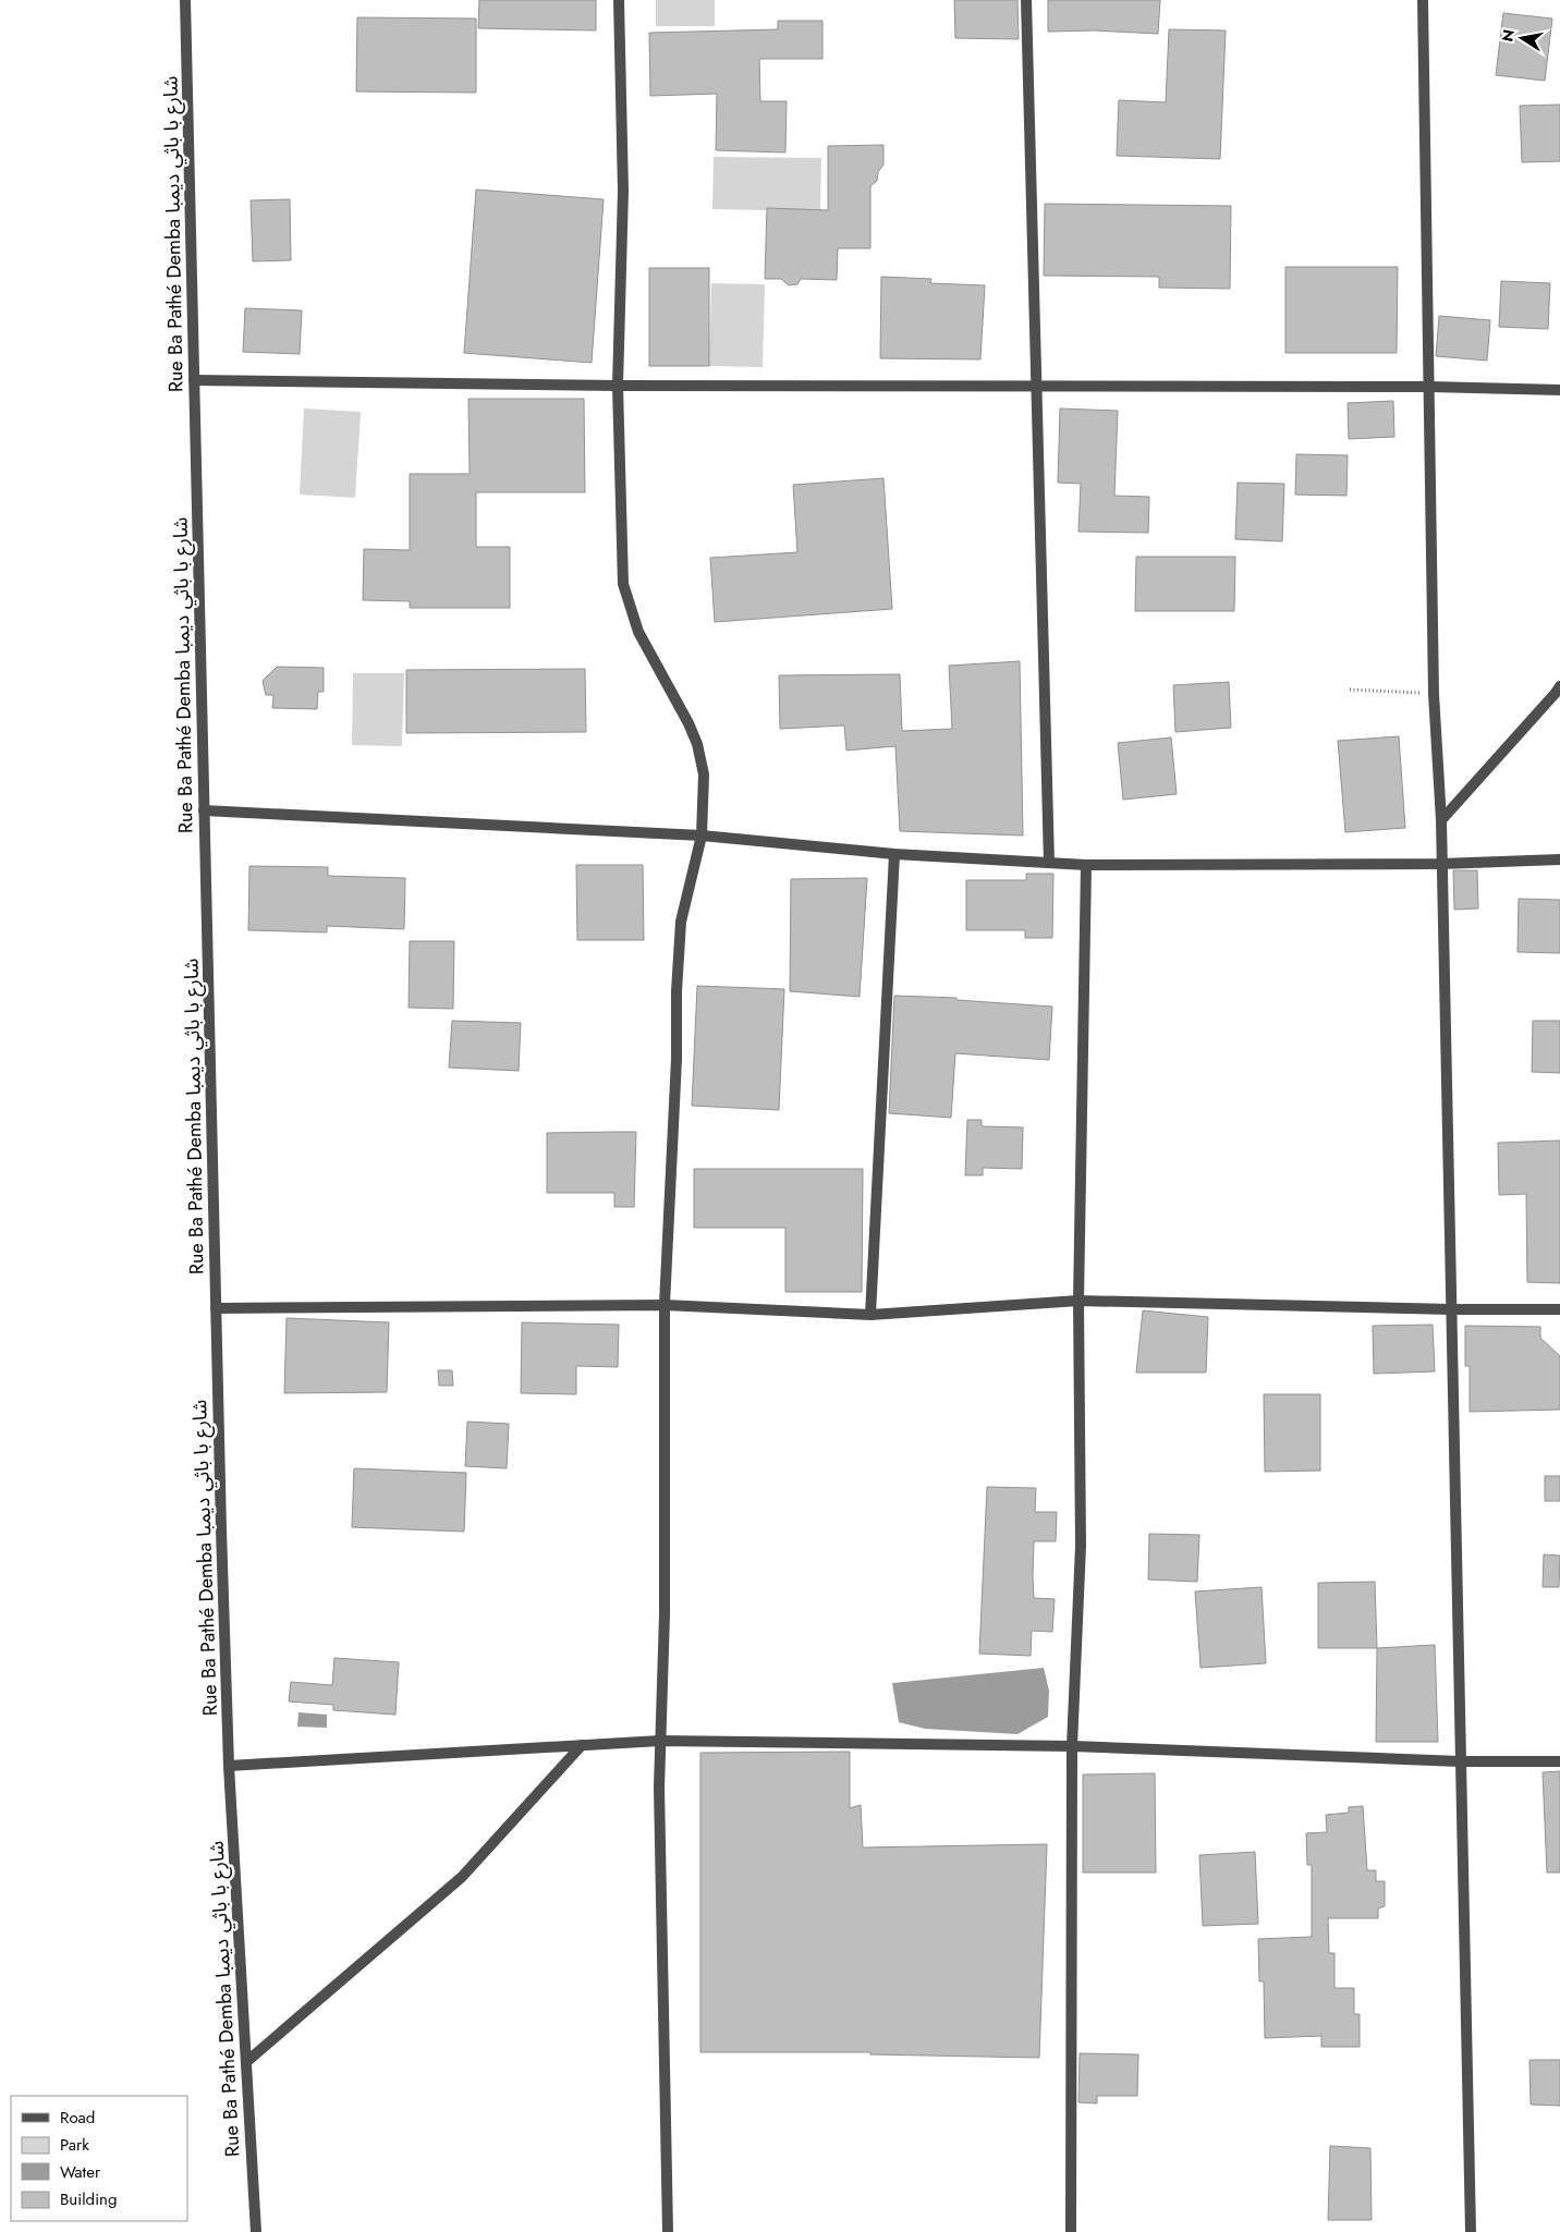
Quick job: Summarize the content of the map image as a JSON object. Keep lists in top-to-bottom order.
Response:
{
  "streets": {
    "street": ["Rue Ba Pathé Demba شارع با باثي ديمبا"]
  },
  "legend": [
    "Road",
    "Park",
    "Water",
    "Building"
  ],
  "north": "left"
}
